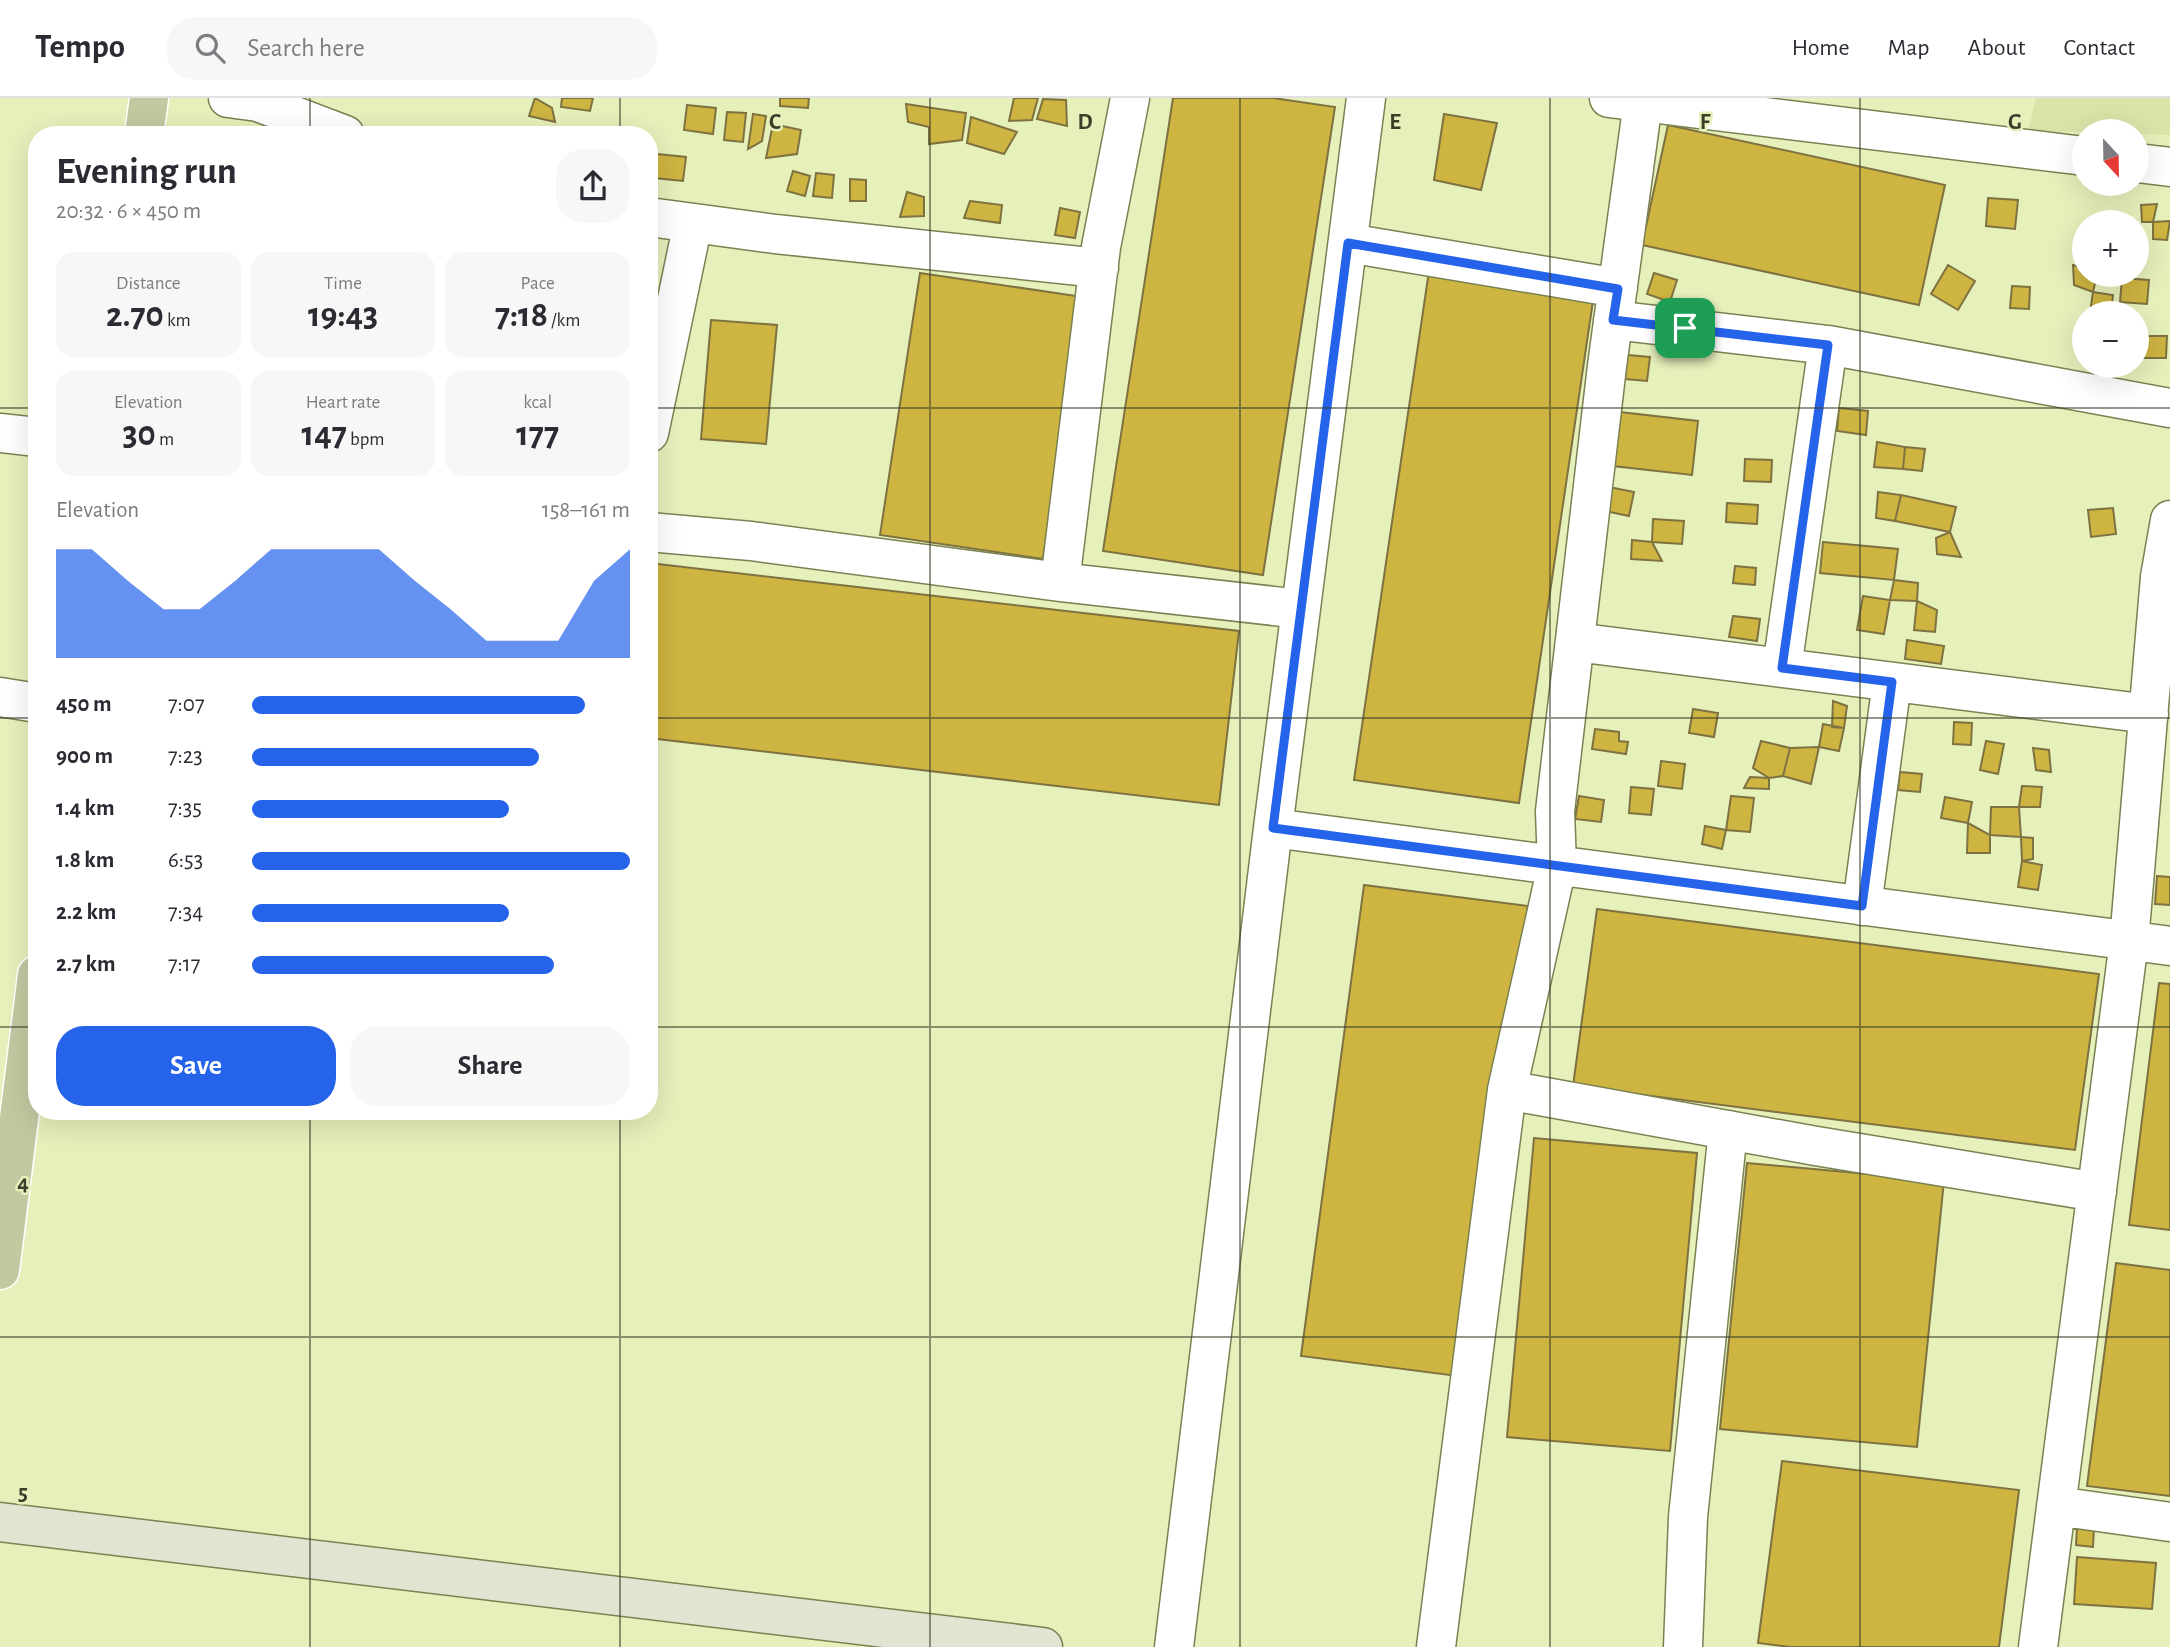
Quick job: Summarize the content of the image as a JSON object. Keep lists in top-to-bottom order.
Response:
{
  "north": "bottom",
  "page": {
    "header": "Tempo",
    "search": "Search here",
    "nav": [
      "Home",
      "Map",
      "About",
      "Contact"
    ],
    "map_buttons": ["+", "−"],
    "heading": ["Evening run", "20:32 · 6 × 450 m"],
    "stats": [
      ["Distance", "2.70 km"],
      ["Time", "19:43"],
      ["Pace", "7:18 /km"],
      ["Elevation", "30 m"],
      ["Heart rate", "147 bpm"],
      ["kcal", "177"]
    ],
    "chart": ["Elevation", "158–161 m"],
    "list": [
      {
        "name": "450 m",
        "note": "7:07"
      },
      {
        "name": "900 m",
        "note": "7:23"
      },
      {
        "name": "1.4 km",
        "note": "7:35"
      },
      {
        "name": "1.8 km",
        "note": "6:53"
      },
      {
        "name": "2.2 km",
        "note": "7:34"
      },
      {
        "name": "2.7 km",
        "note": "7:17"
      }
    ],
    "buttons": ["Save", "Share"]
  },
  "grid": {
    "columns": [
      "C",
      "D",
      "E",
      "F",
      "G"
    ],
    "rows": ["4", "5"]
  }
}
